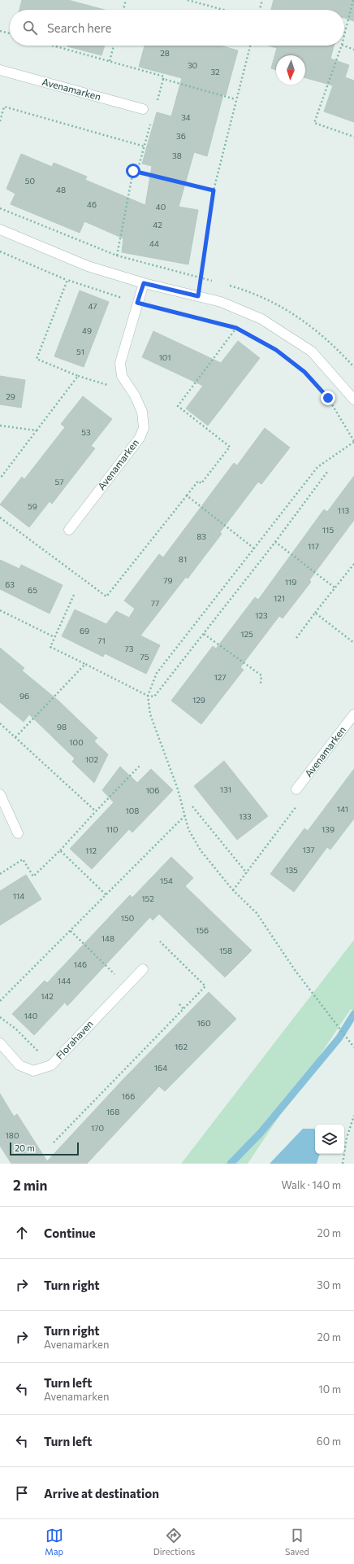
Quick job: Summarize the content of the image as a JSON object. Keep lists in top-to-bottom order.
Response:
{
  "streets": {
    "street": ["Avenamarken", "Florahaven"]
  },
  "house_numbers": [
    "28",
    "30",
    "32",
    "34",
    "36",
    "38",
    "50",
    "48",
    "46",
    "40",
    "42",
    "44",
    "47",
    "49",
    "51",
    "101",
    "29",
    "53",
    "57",
    "59",
    "113",
    "115",
    "83",
    "117",
    "81",
    "79",
    "119",
    "63",
    "65",
    "121",
    "77",
    "123",
    "69",
    "125",
    "71",
    "73",
    "75",
    "127",
    "96",
    "129",
    "98",
    "100",
    "102",
    "131",
    "106",
    "141",
    "108",
    "133",
    "110",
    "139",
    "137",
    "112",
    "135",
    "154",
    "114",
    "152",
    "150",
    "156",
    "148",
    "158",
    "146",
    "144",
    "142",
    "140",
    "160",
    "162",
    "164",
    "166",
    "168",
    "170",
    "180"
  ],
  "scale_bar": "20 m",
  "north": "bottom",
  "page": {
    "search": "Search here",
    "scale": "20 m",
    "heading": ["2 min", "Walk · 140 m"],
    "list": [
      ["Continue", "20 m"],
      ["Turn right", "30 m"],
      ["Turn right", "Avenamarken", "20 m"],
      ["Turn left", "Avenamarken", "10 m"],
      ["Turn left", "60 m"],
      "Arrive at destination"
    ],
    "nav": ["Map", "Directions", "Saved"]
  }
}
